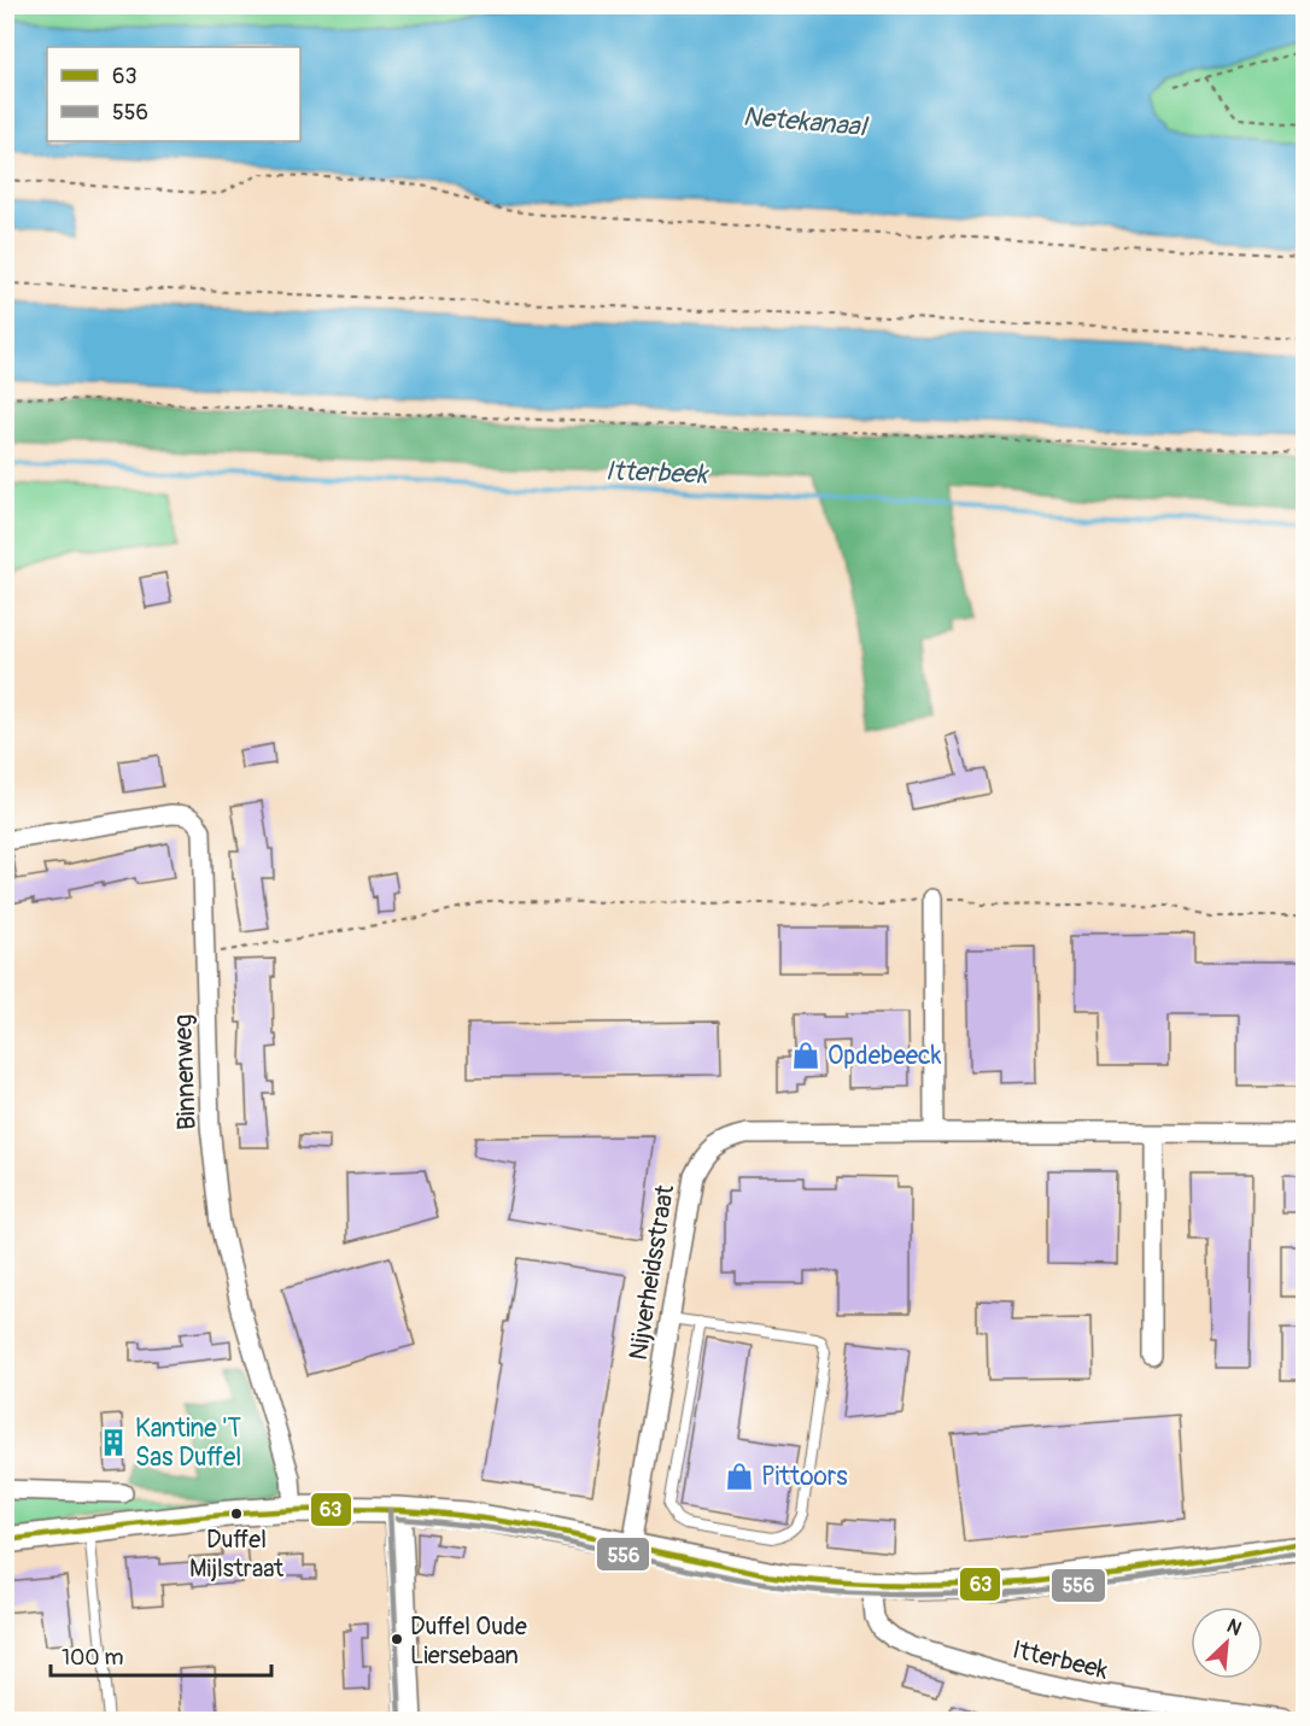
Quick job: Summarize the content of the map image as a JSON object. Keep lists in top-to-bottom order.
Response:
{
  "streets": {
    "street": ["Binnenweg", "Nijverheidsstraat", "Itterbeek"]
  },
  "water": ["Netekanaal", "Itterbeek"],
  "places": {
    "shop": ["Opdebeeck", "Pittoors"],
    "building": ["Kantine 'T Sas Duffel"],
    "other": ["Duffel Mijlstraat", "Duffel Oude Liersebaan"]
  },
  "lines": ["transit line 63", "transit line 556"],
  "legend": ["63", "556"],
  "scale_bar": "100 m",
  "north": "top right"
}
